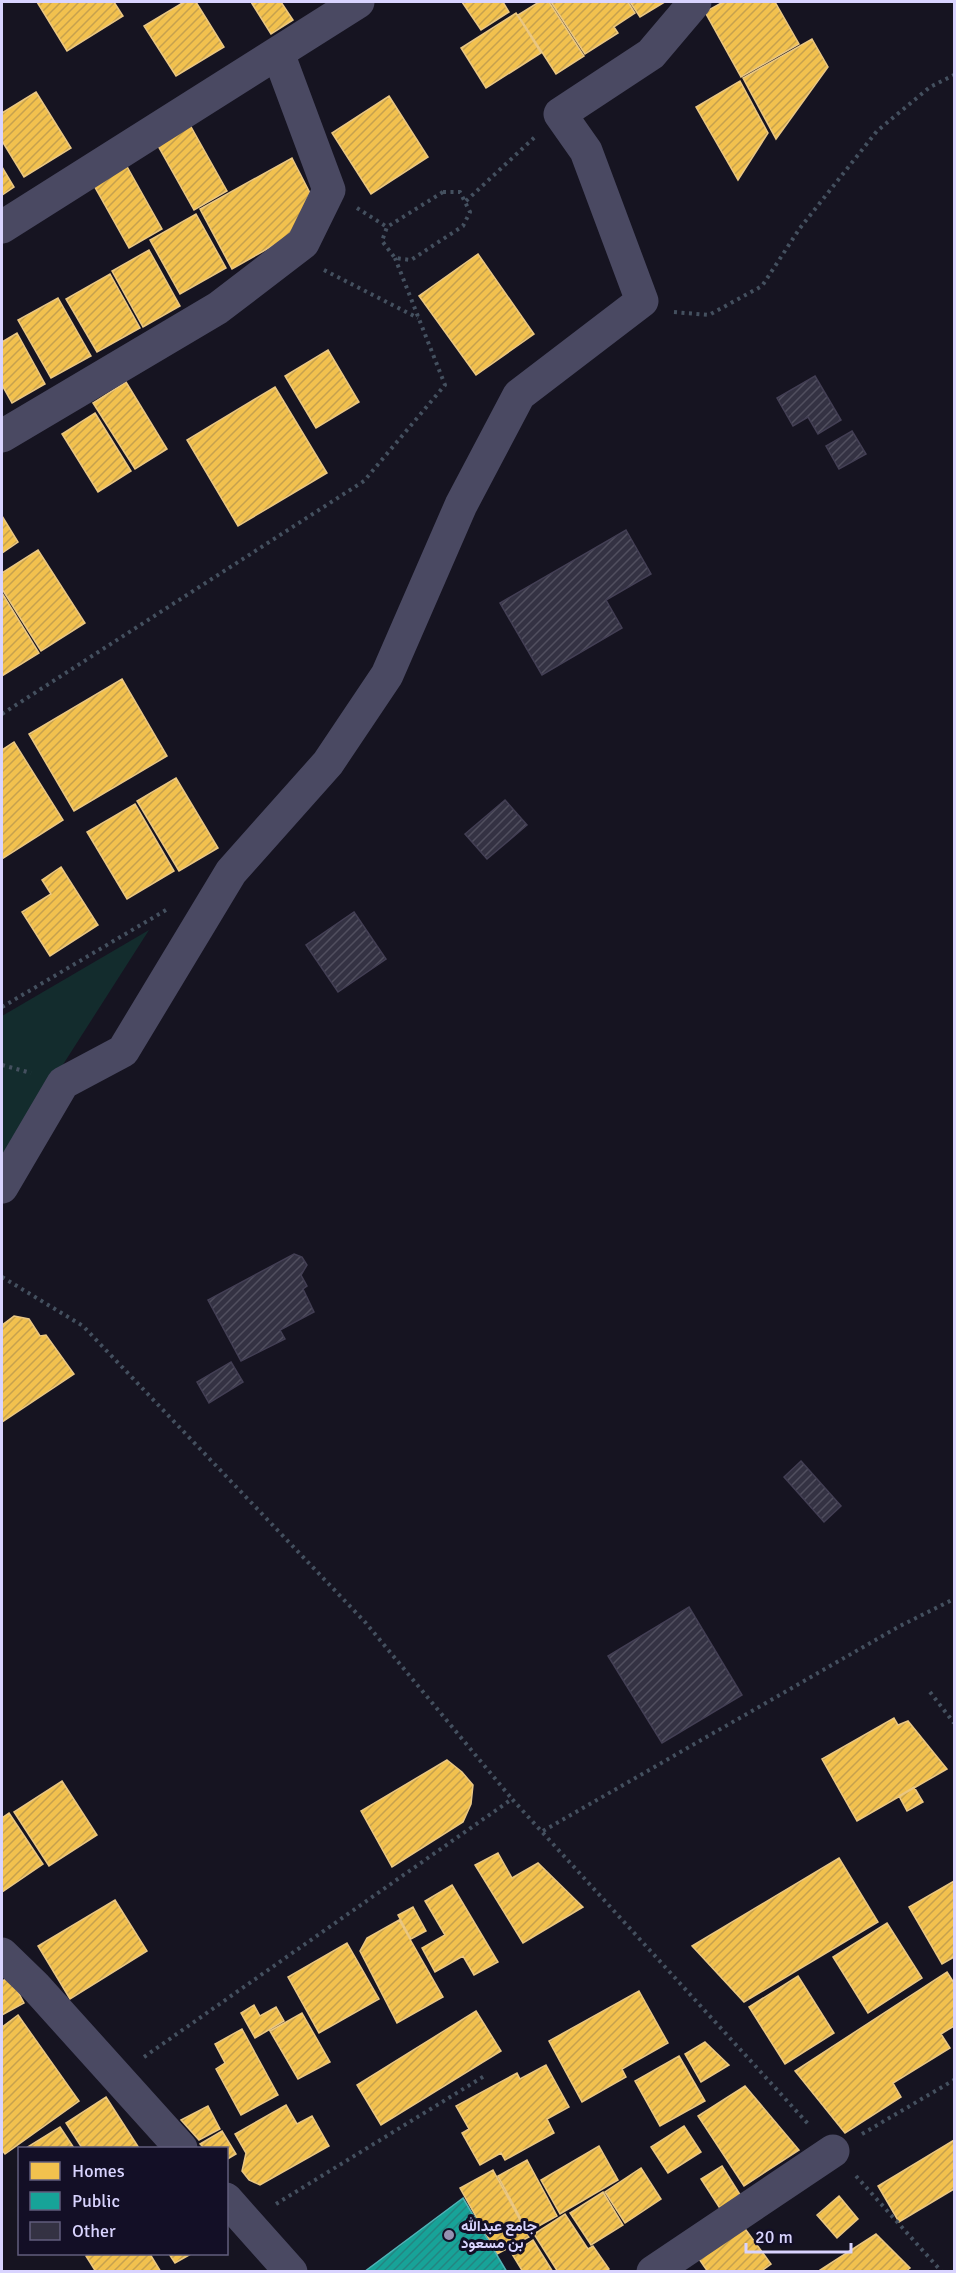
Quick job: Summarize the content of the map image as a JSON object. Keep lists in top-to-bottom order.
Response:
{
  "places": ["جامع عبدالله بن مسعود"],
  "legend": ["Homes", "Public", "Other"],
  "scale_bar": "20 m"
}
